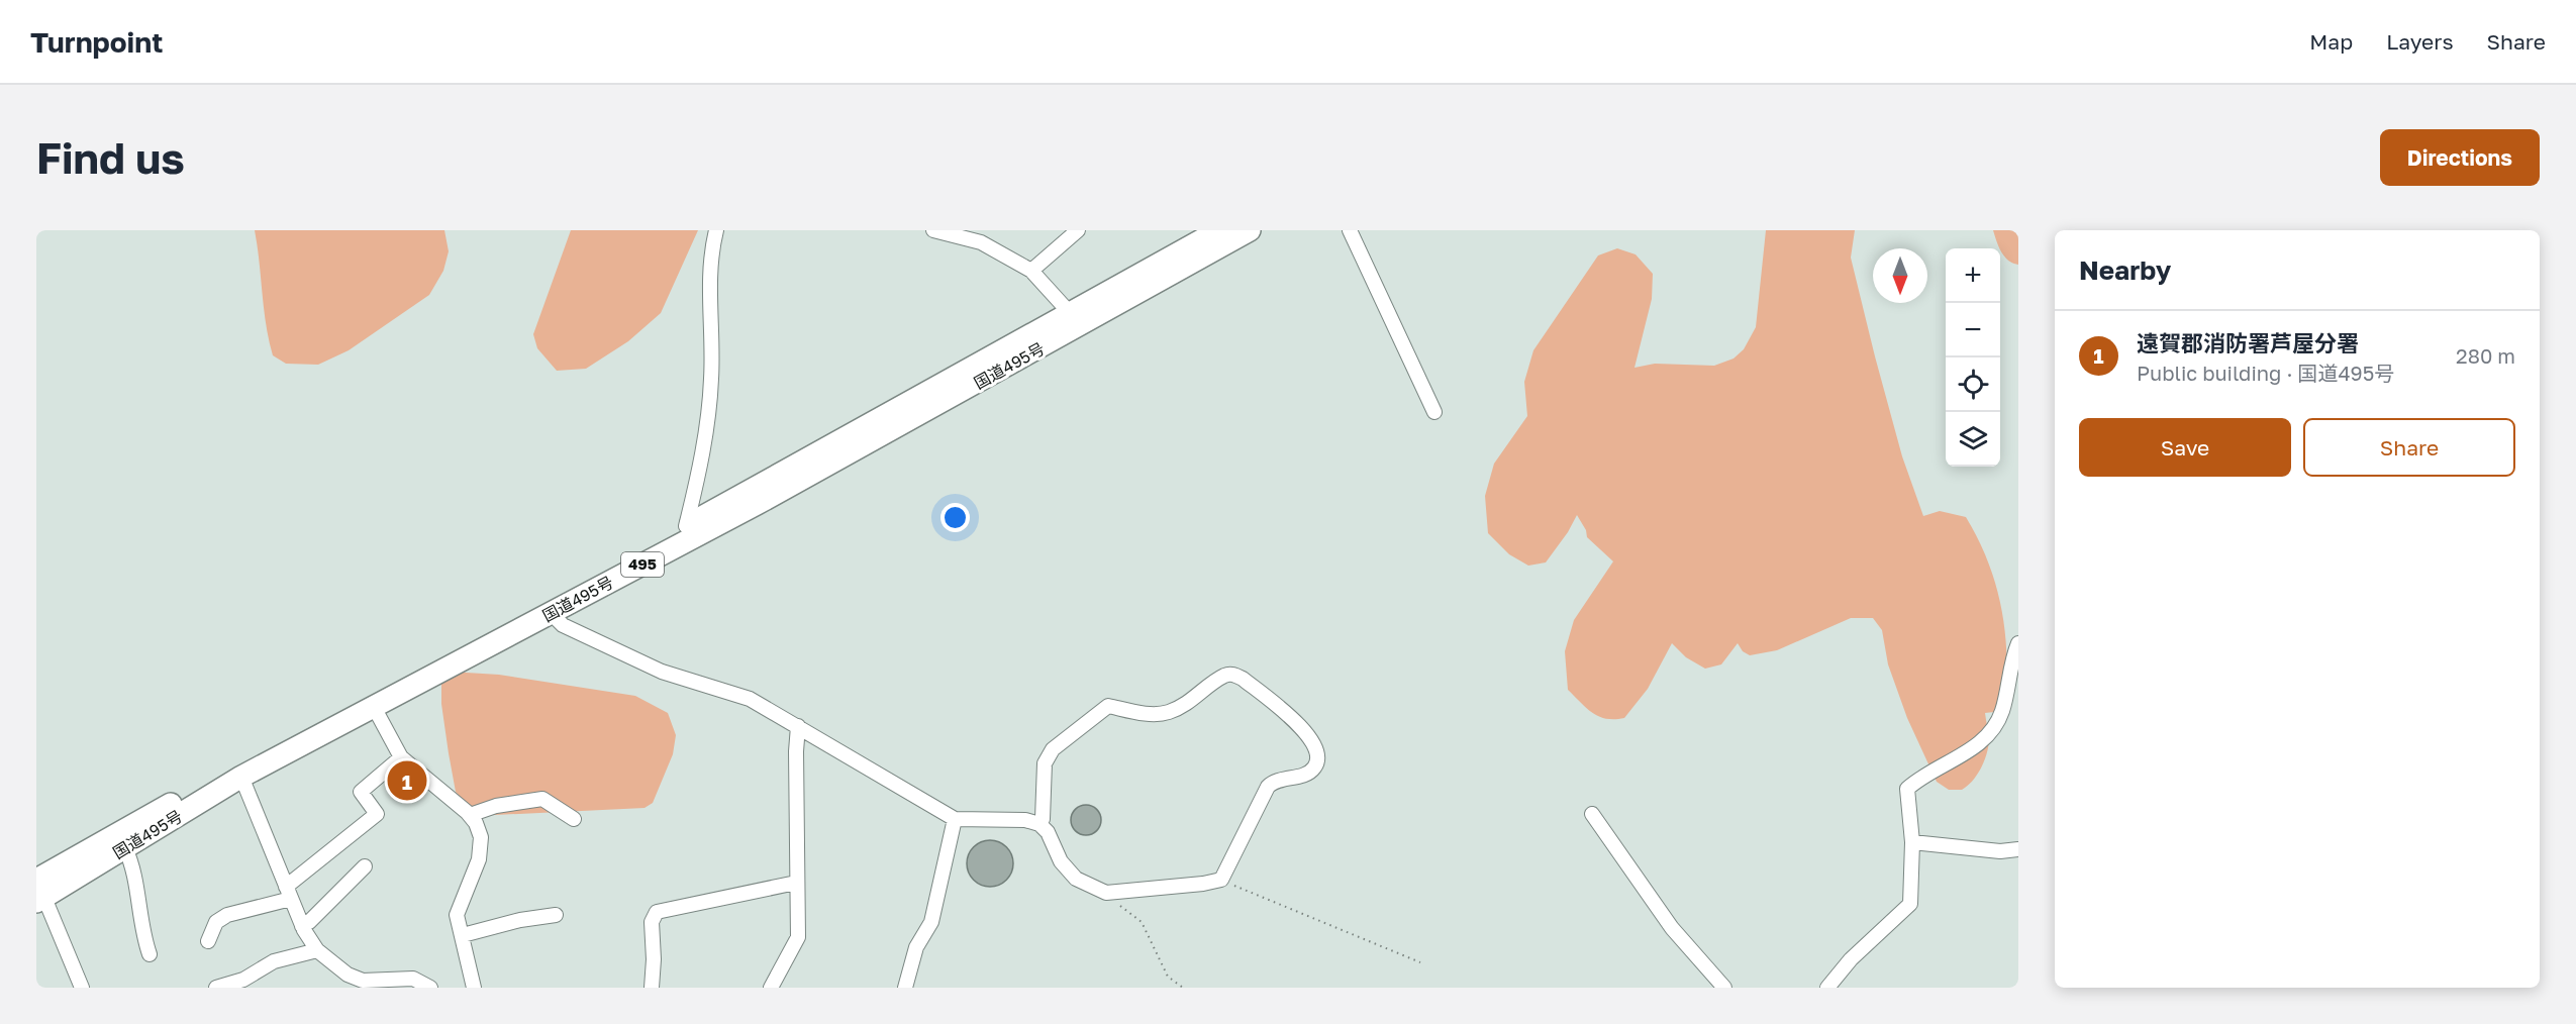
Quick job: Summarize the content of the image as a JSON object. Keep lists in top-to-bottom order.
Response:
{
  "streets": {
    "highway": ["国道495号", "495"]
  },
  "north": "bottom",
  "page": {
    "header": "Turnpoint",
    "nav": ["Map", "Layers", "Share"],
    "buttons": [
      "Directions",
      ["Save", "Share"]
    ],
    "title": "Find us",
    "heading": "Nearby",
    "map_buttons": ["+", "−"],
    "list": [
      {
        "mark": "1",
        "name": "遠賀郡消防署芦屋分署",
        "note": "Public building · 国道495号",
        "value": "280 m"
      }
    ],
    "pins": "1"
  }
}
